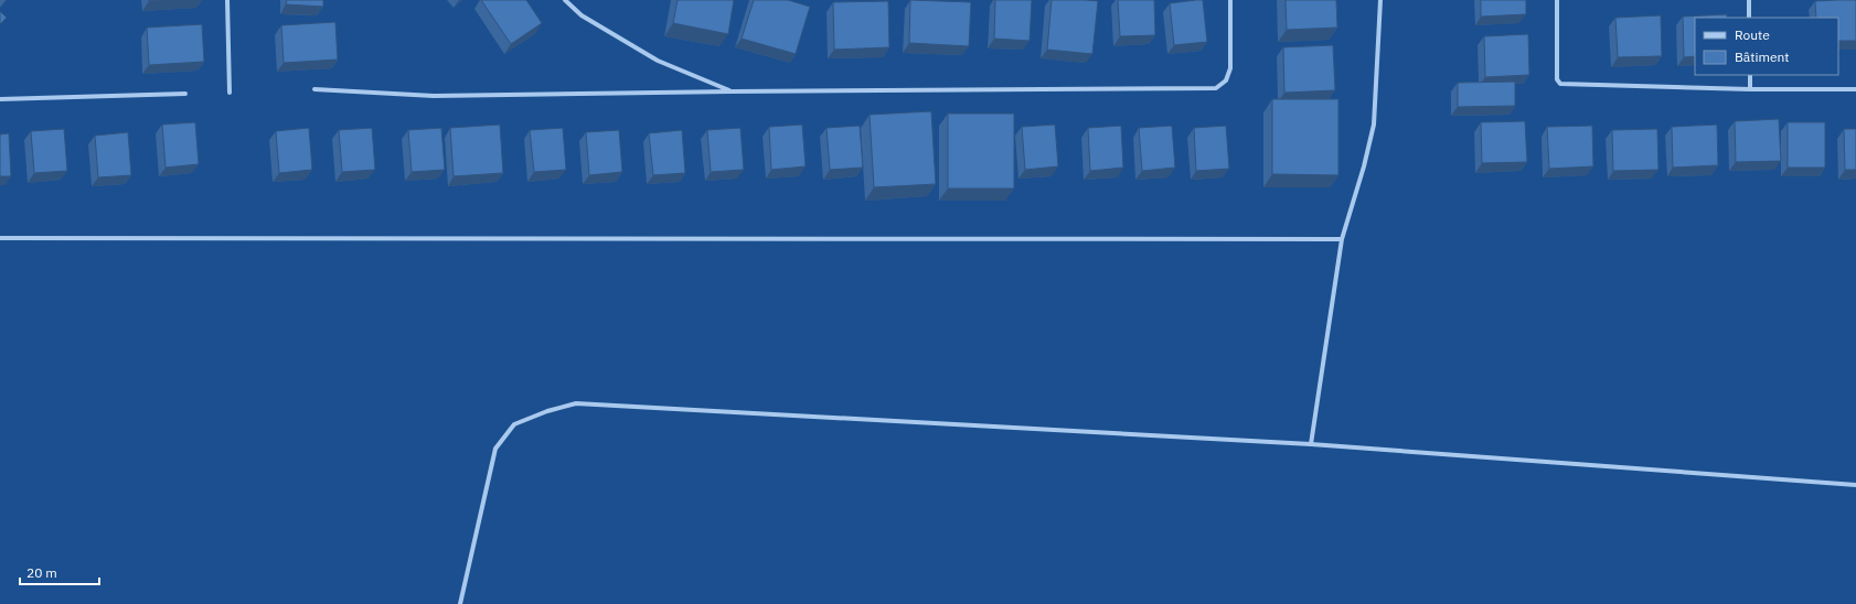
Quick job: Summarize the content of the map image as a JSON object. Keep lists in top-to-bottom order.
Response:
{
  "legend": ["Route", "Bâtiment"],
  "scale_bar": "20 m"
}
